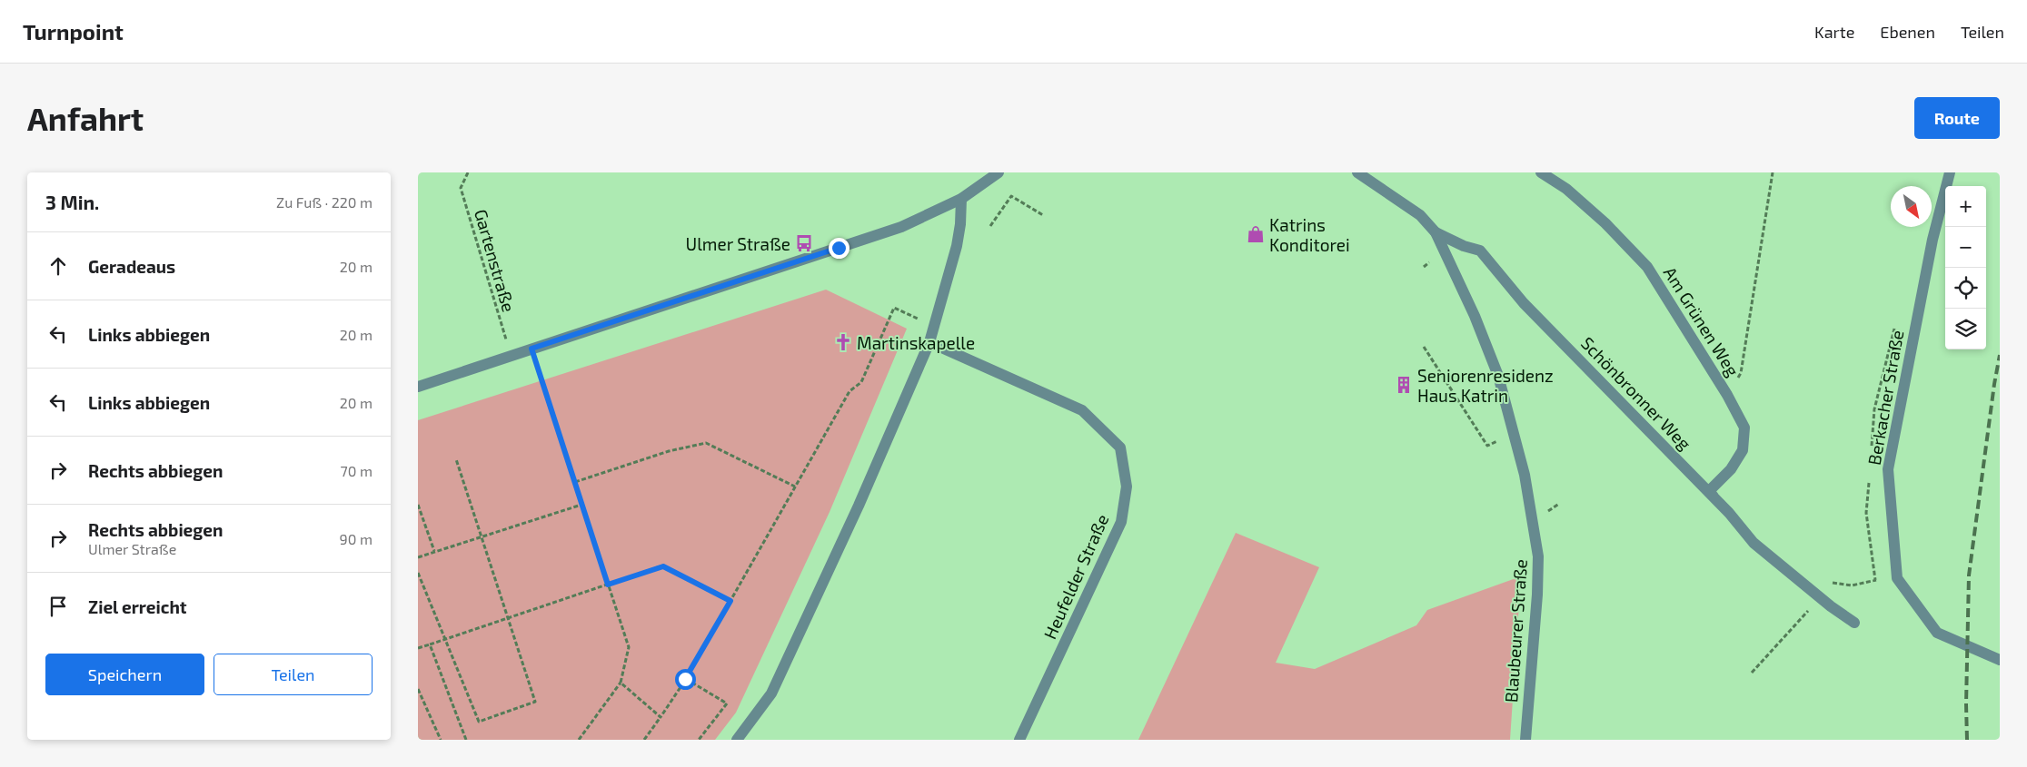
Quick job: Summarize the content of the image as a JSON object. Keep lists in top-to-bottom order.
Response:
{
  "streets": {
    "street": [
      "Am Grünen Weg",
      "Schönbronner Weg",
      "Berkacher Straße",
      "Heufelder Straße",
      "Blaubeurer Straße"
    ],
    "path": ["Gartenstraße"]
  },
  "crossings": [
    ["Am Grünen Weg", "Schönbronner Weg"],
    ["Schönbronner Weg", "Blaubeurer Straße"]
  ],
  "places": {
    "shop": ["Katrins Konditorei"],
    "bus stop": ["Ulmer Straße"],
    "church": ["Martinskapelle"],
    "building": ["Seniorenresidenz Haus Katrin"]
  },
  "north": "bottom right",
  "page": {
    "header": "Turnpoint",
    "nav": ["Karte", "Ebenen", "Teilen"],
    "buttons": [
      "Route",
      ["Speichern", "Teilen"]
    ],
    "title": "Anfahrt",
    "heading": ["3 Min.", "Zu Fuß · 220 m"],
    "map_buttons": ["+", "−"],
    "list": [
      ["Geradeaus", "20 m"],
      ["Links abbiegen", "20 m"],
      ["Links abbiegen", "20 m"],
      ["Rechts abbiegen", "70 m"],
      ["Rechts abbiegen", "Ulmer Straße", "90 m"],
      "Ziel erreicht"
    ]
  }
}
